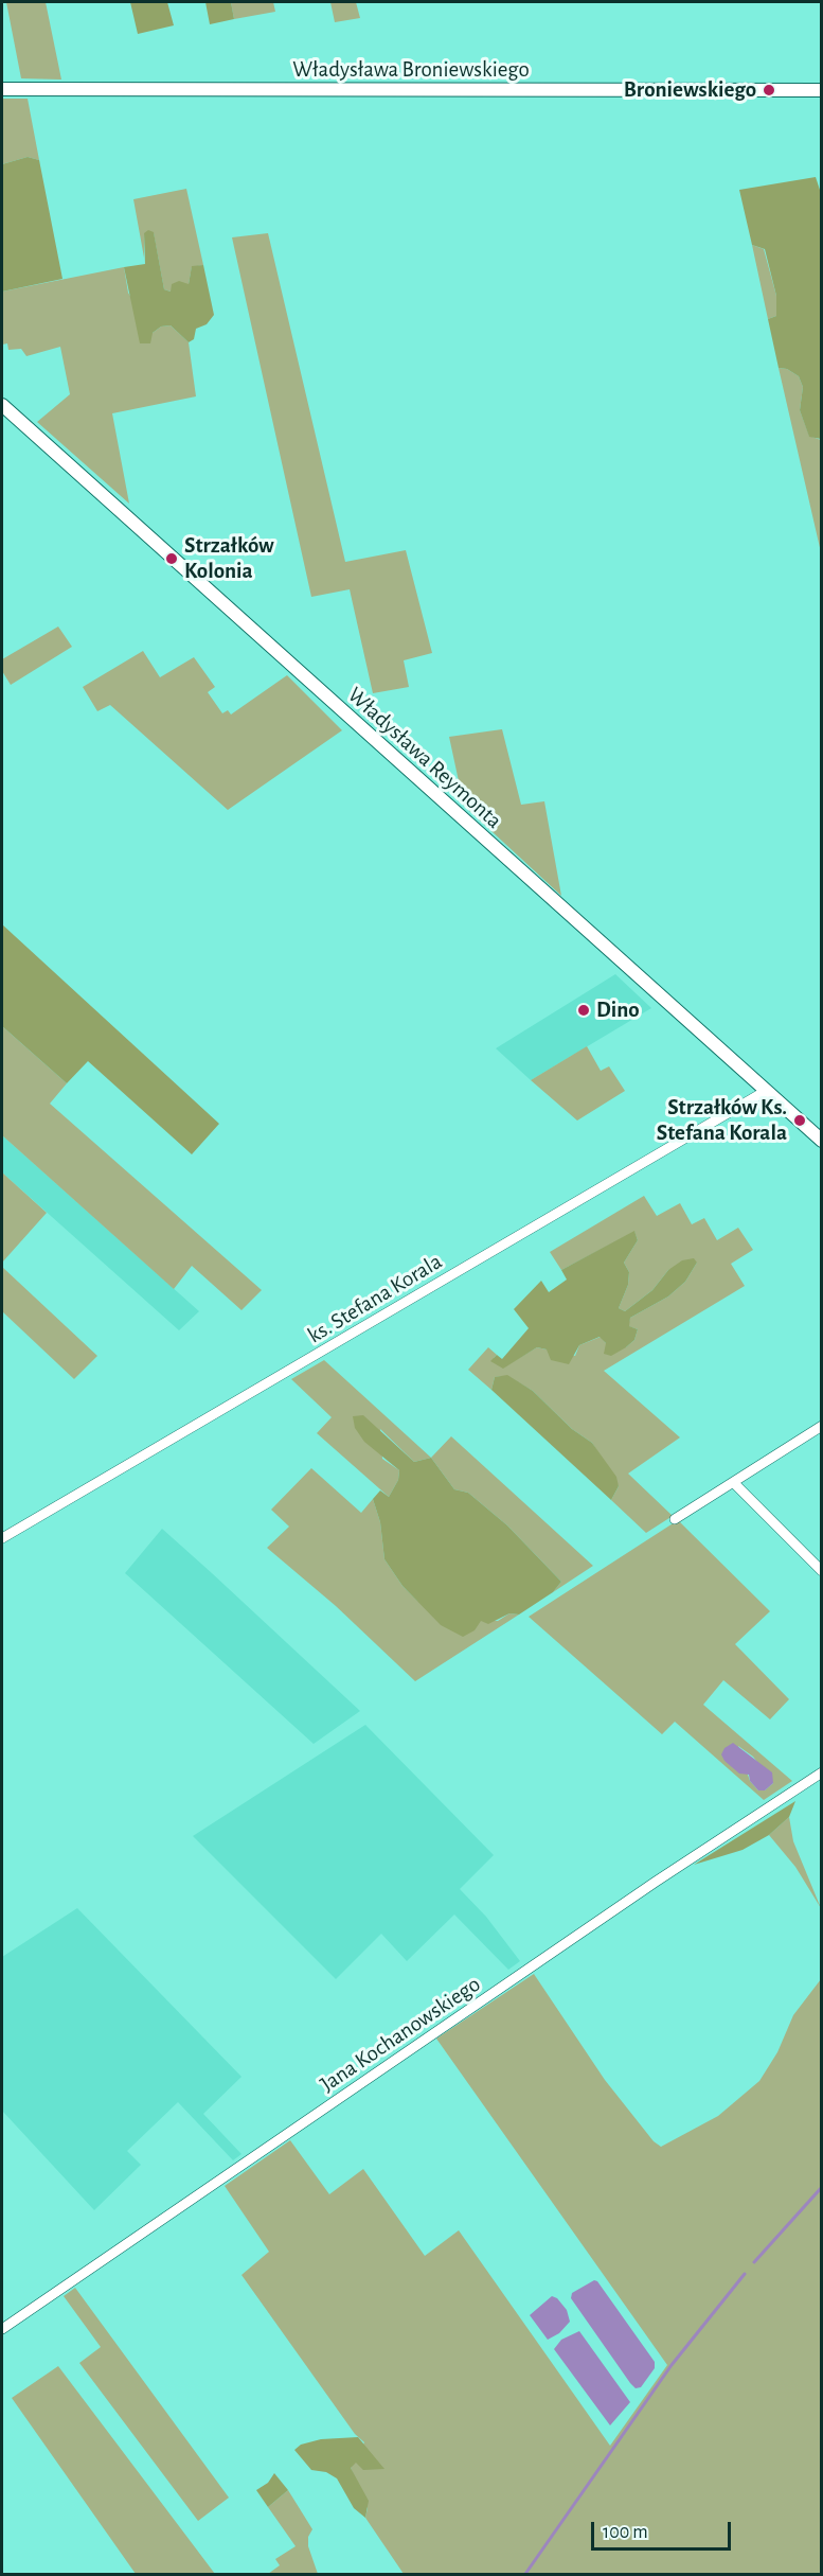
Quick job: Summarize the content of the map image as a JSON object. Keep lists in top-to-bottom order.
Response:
{
  "streets": {
    "street": [
      "Władysława Broniewskiego",
      "Władysława Reymonta",
      "ks. Stefana Korala",
      "Jana Kochanowskiego"
    ]
  },
  "crossings": [
    ["Władysława Reymonta", "ks. Stefana Korala"]
  ],
  "places": [
    "Broniewskiego",
    "Strzałków Kolonia",
    "Dino",
    "Strzałków Ks. Stefana Korala"
  ],
  "scale_bar": "100 m"
}
